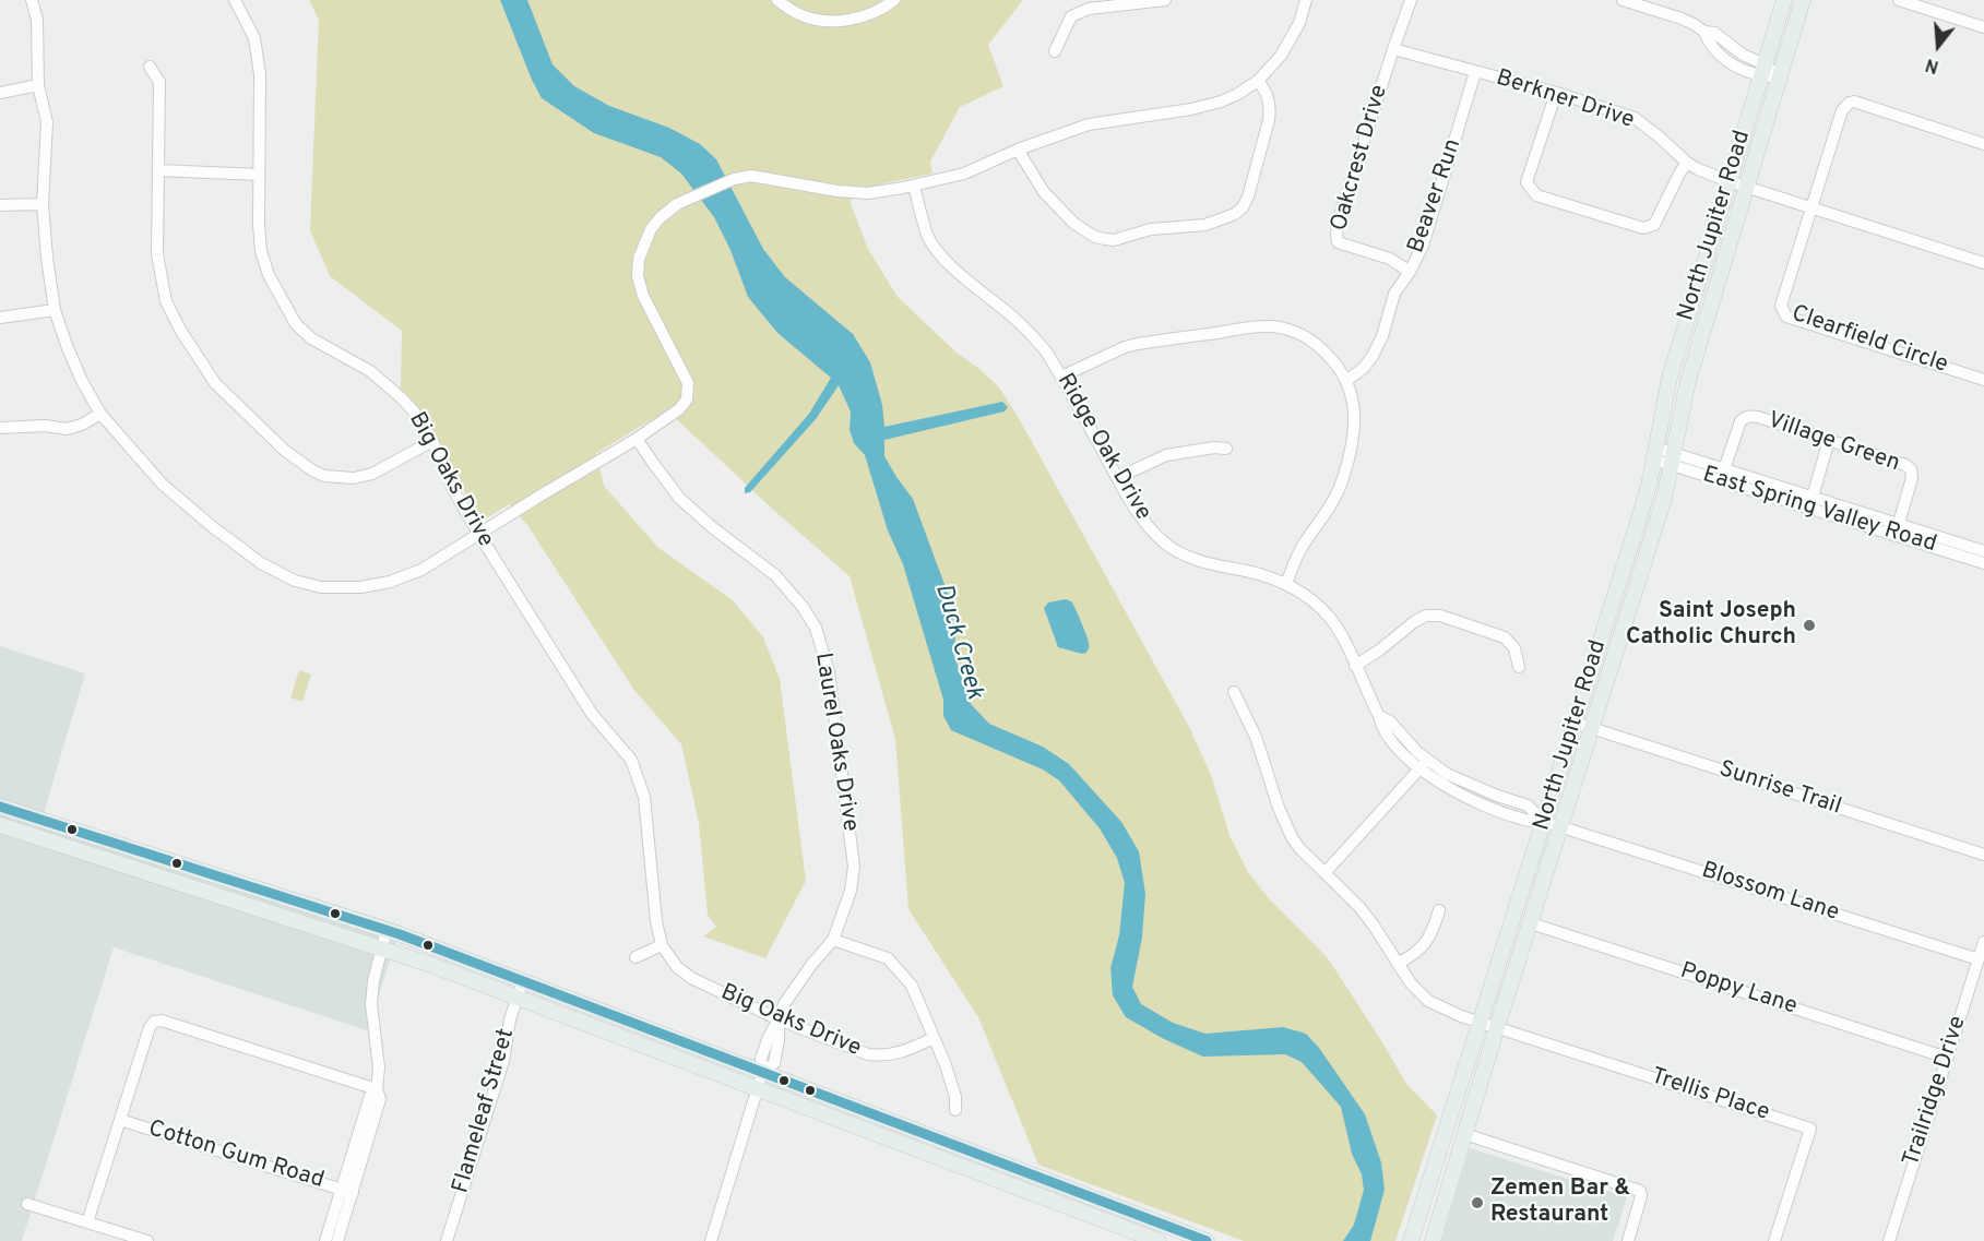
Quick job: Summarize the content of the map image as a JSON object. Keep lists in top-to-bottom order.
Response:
{
  "streets": {
    "main road": ["North Jupiter Road"],
    "street": [
      "Berkner Drive",
      "Oakcrest Drive",
      "Beaver Run",
      "Clearfield Circle",
      "Village Green",
      "Ridge Oak Drive",
      "Big Oaks Drive",
      "East Spring Valley Road",
      "Laurel Oaks Drive",
      "Sunrise Trail",
      "Blossom Lane",
      "Poppy Lane",
      "Trailridge Drive",
      "Trellis Place",
      "Flameleaf Street",
      "Cotton Gum Road"
    ]
  },
  "crossings": [
    ["Berkner Drive", "Oakcrest Drive"],
    ["Berkner Drive", "Beaver Run"],
    ["Berkner Drive", "North Jupiter Road"],
    ["Berkner Drive", "Clearfield Circle"],
    ["Oakcrest Drive", "Beaver Run"],
    ["North Jupiter Road", "Ridge Oak Drive"],
    ["North Jupiter Road", "East Spring Valley Road"],
    ["North Jupiter Road", "Sunrise Trail"],
    ["North Jupiter Road", "Blossom Lane"],
    ["North Jupiter Road", "Poppy Lane"],
    ["North Jupiter Road", "Trellis Place"],
    ["Village Green", "East Spring Valley Road"],
    ["Ridge Oak Drive", "Blossom Lane"],
    ["Big Oaks Drive", "Laurel Oaks Drive"],
    ["Blossom Lane", "Trailridge Drive"],
    ["Poppy Lane", "Trailridge Drive"]
  ],
  "water": ["Duck Creek"],
  "places": ["Saint Joseph Catholic Church", "Zemen Bar & Restaurant"],
  "north": "bottom"
}
